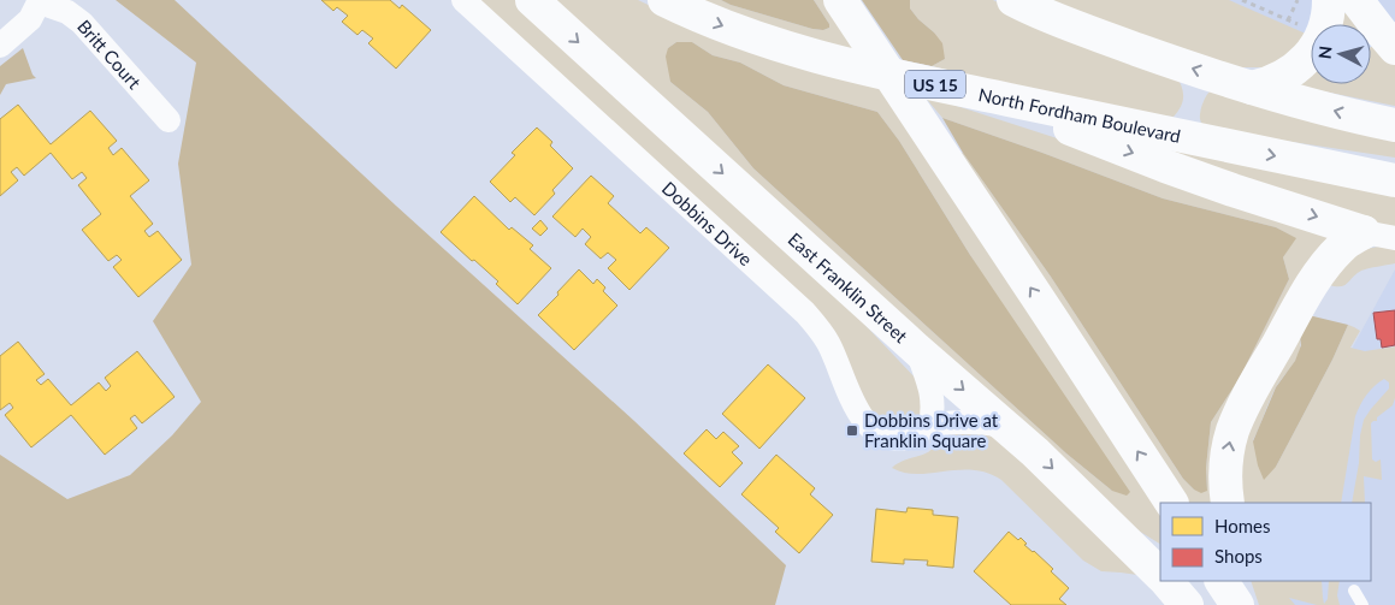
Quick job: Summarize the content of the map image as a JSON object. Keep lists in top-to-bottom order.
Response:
{
  "streets": {
    "main road": ["US 15", "North Fordham Boulevard", "East Franklin Street"],
    "street": ["Britt Court", "Dobbins Drive"]
  },
  "crossings": [
    ["Dobbins Drive", "East Franklin Street"]
  ],
  "places": {
    "transit": ["Dobbins Drive at Franklin Square"]
  },
  "legend": ["Homes", "Shops"],
  "north": "left"
}
